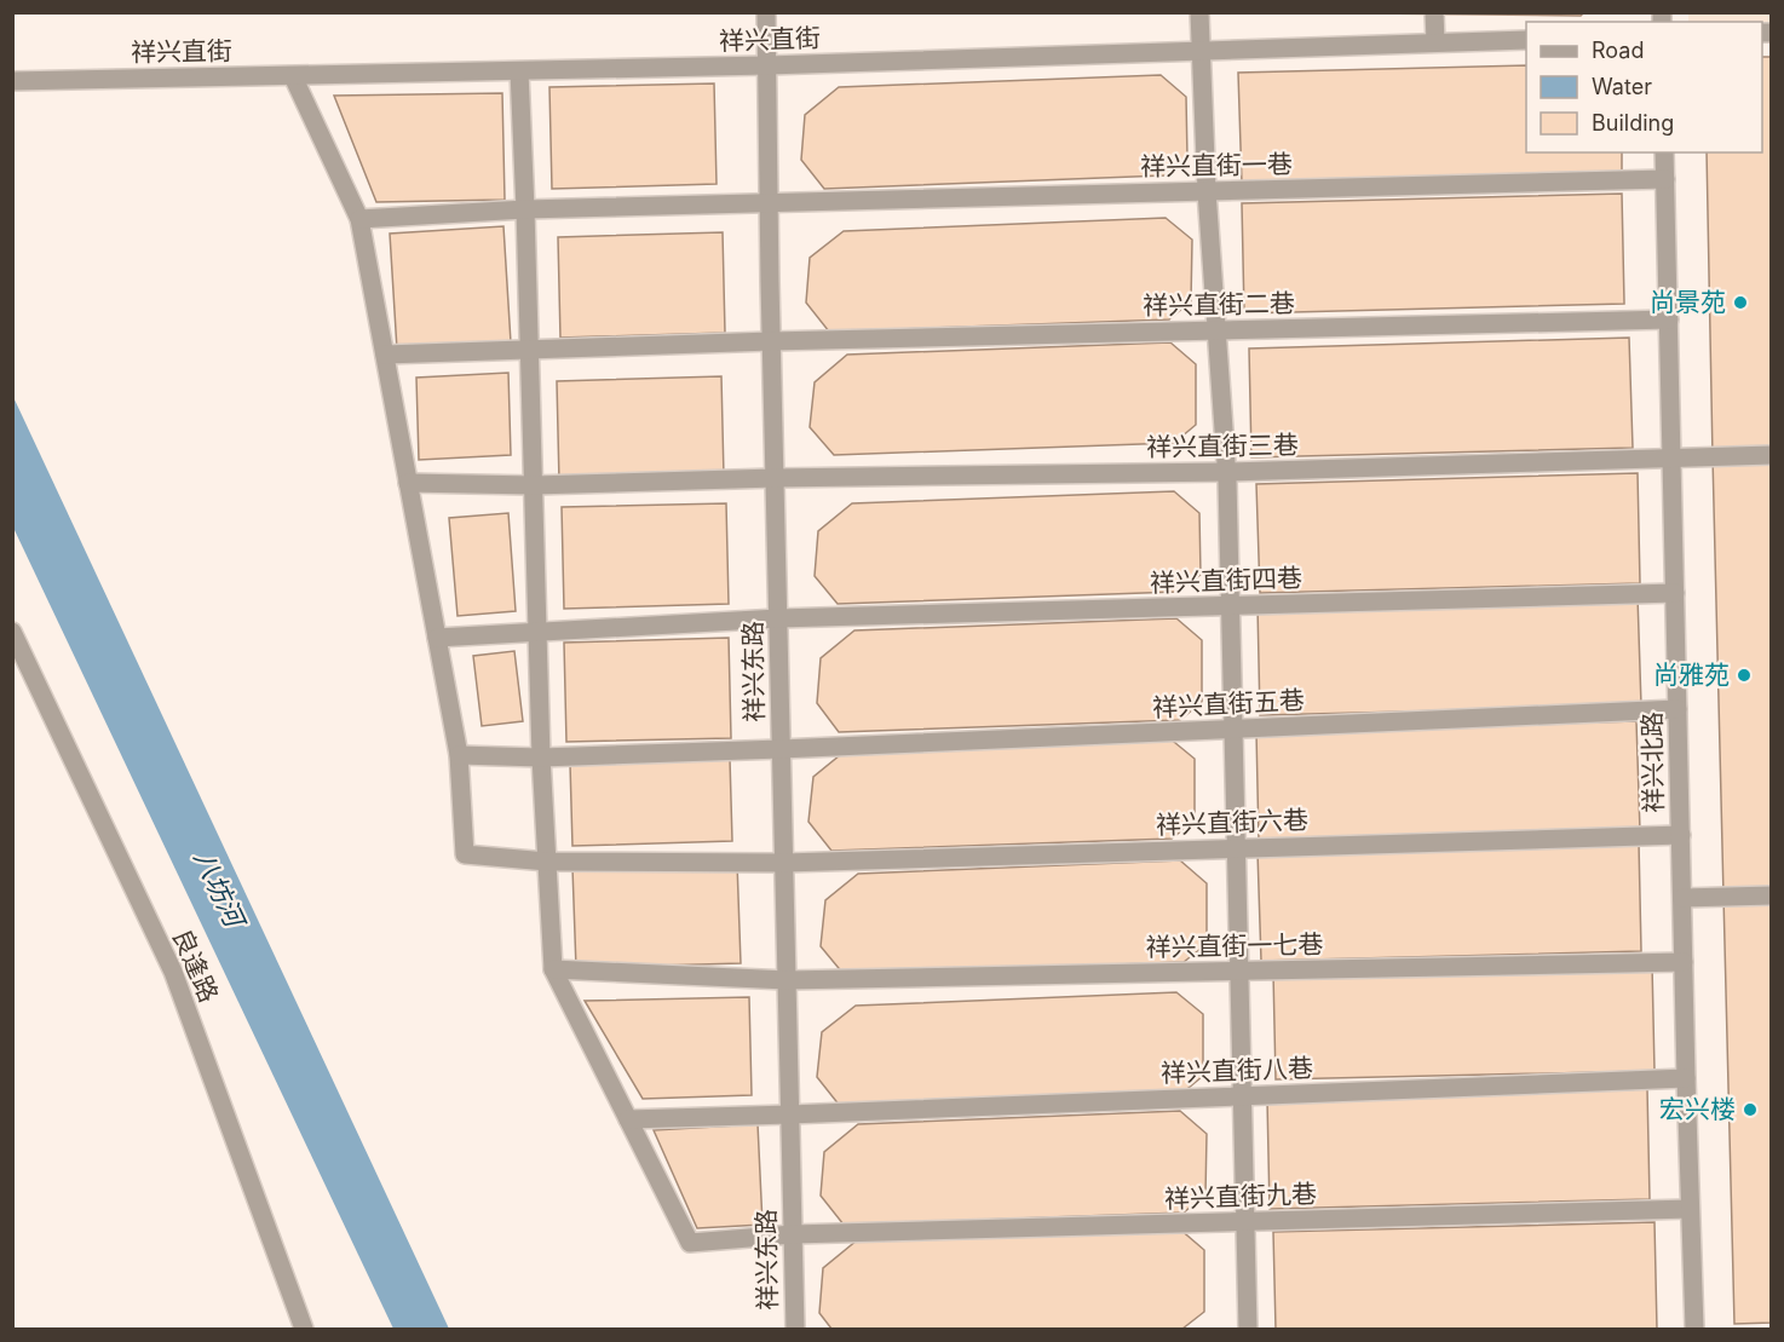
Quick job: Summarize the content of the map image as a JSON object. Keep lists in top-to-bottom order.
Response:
{
  "streets": {
    "street": [
      "祥兴直街",
      "祥兴直街一巷",
      "祥兴直街二巷",
      "祥兴直街三巷",
      "祥兴直街四巷",
      "祥兴东路",
      "祥兴直街五巷",
      "祥兴北路",
      "祥兴直街六巷",
      "祥兴直街一七巷",
      "良逢路",
      "祥兴直街八巷",
      "祥兴直街九巷"
    ]
  },
  "crossings": [
    ["祥兴直街", "祥兴东路"],
    ["祥兴直街一巷", "祥兴东路"],
    ["祥兴直街一巷", "祥兴北路"],
    ["祥兴直街二巷", "祥兴东路"],
    ["祥兴直街二巷", "祥兴北路"],
    ["祥兴直街三巷", "祥兴东路"],
    ["祥兴直街三巷", "祥兴北路"],
    ["祥兴直街四巷", "祥兴东路"],
    ["祥兴直街四巷", "祥兴北路"],
    ["祥兴东路", "祥兴直街五巷"],
    ["祥兴东路", "祥兴直街六巷"],
    ["祥兴东路", "祥兴直街一七巷"],
    ["祥兴东路", "祥兴直街八巷"],
    ["祥兴东路", "祥兴直街九巷"],
    ["祥兴直街五巷", "祥兴北路"],
    ["祥兴直街五巷", "祥兴直街六巷"],
    ["祥兴北路", "祥兴直街六巷"],
    ["祥兴北路", "祥兴直街一七巷"],
    ["祥兴北路", "祥兴直街八巷"],
    ["祥兴北路", "祥兴直街九巷"],
    ["祥兴直街八巷", "祥兴直街九巷"]
  ],
  "water": ["八坊河"],
  "places": ["尚景苑", "尚雅苑", "宏兴楼"],
  "legend": ["Road", "Water", "Building"]
}
